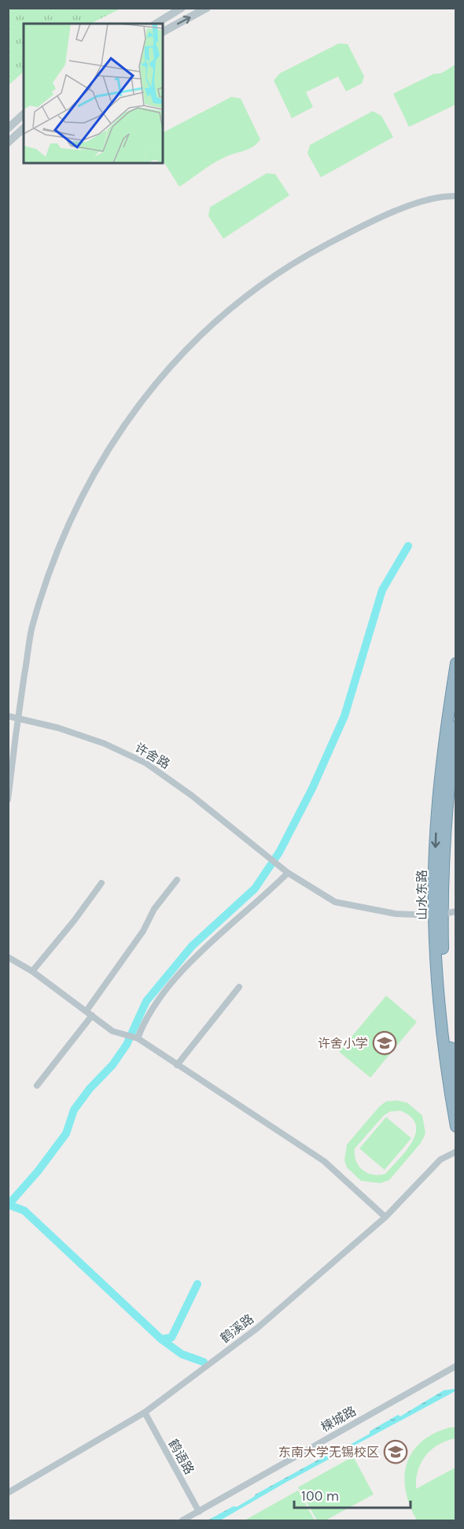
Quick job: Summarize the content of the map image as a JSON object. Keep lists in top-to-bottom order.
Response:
{
  "streets": {
    "highway": ["山水东路"],
    "street": [
      "许舍路",
      "鹤溪路",
      "楝城路",
      "鹤语路"
    ]
  },
  "crossings": [
    ["许舍路", "山水东路"],
    ["鹤溪路", "鹤语路"],
    ["楝城路", "鹤语路"]
  ],
  "places": {
    "school or university": ["许舍小学", "东南大学无锡校区"]
  },
  "scale_bar": "100 m"
}
